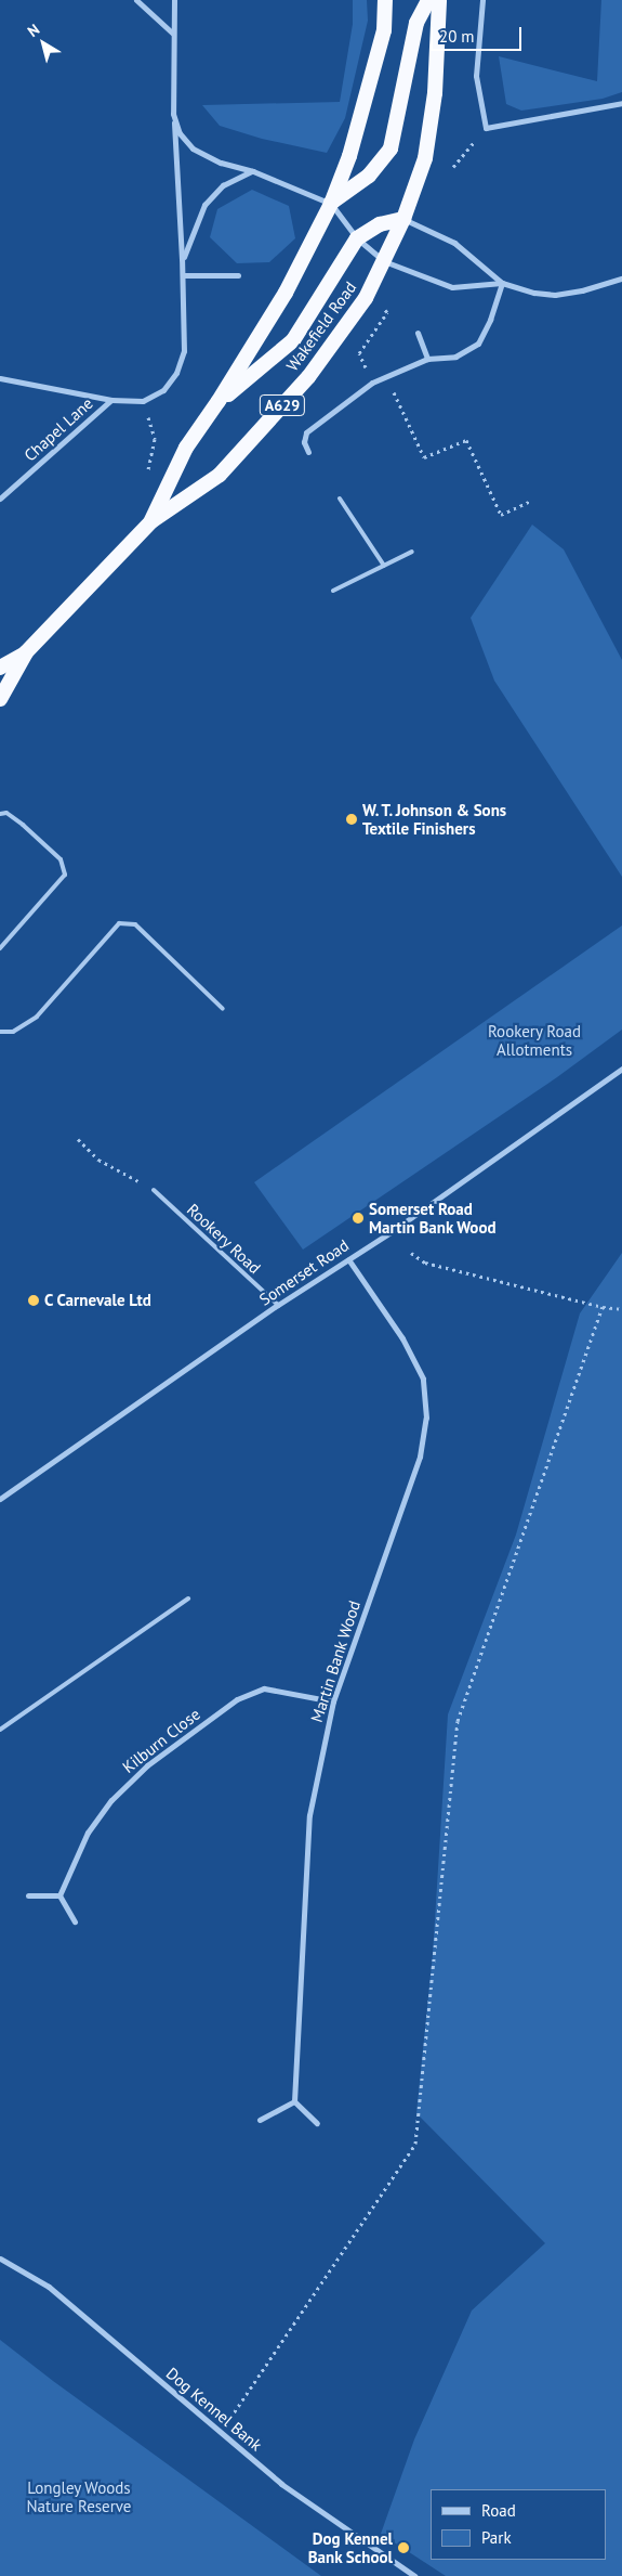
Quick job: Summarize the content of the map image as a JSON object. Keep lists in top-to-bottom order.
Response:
{
  "streets": {
    "highway": ["Wakefield Road", "A629"],
    "street": [
      "Chapel Lane",
      "Somerset Road",
      "Martin Bank Wood",
      "Kilburn Close",
      "Dog Kennel Bank"
    ],
    "lane": ["Rookery Road"]
  },
  "crossings": [
    ["Rookery Road", "Somerset Road"],
    ["Somerset Road", "Martin Bank Wood"],
    ["Martin Bank Wood", "Kilburn Close"]
  ],
  "parks": ["Rookery Road Allotments", "Longley Woods Nature Reserve"],
  "places": [
    "W. T. Johnson & Sons Textile Finishers",
    "Somerset Road Martin Bank Wood",
    "C Carnevale Ltd",
    "Dog Kennel Bank School"
  ],
  "legend": ["Road", "Park"],
  "scale_bar": "20 m",
  "north": "top left"
}
